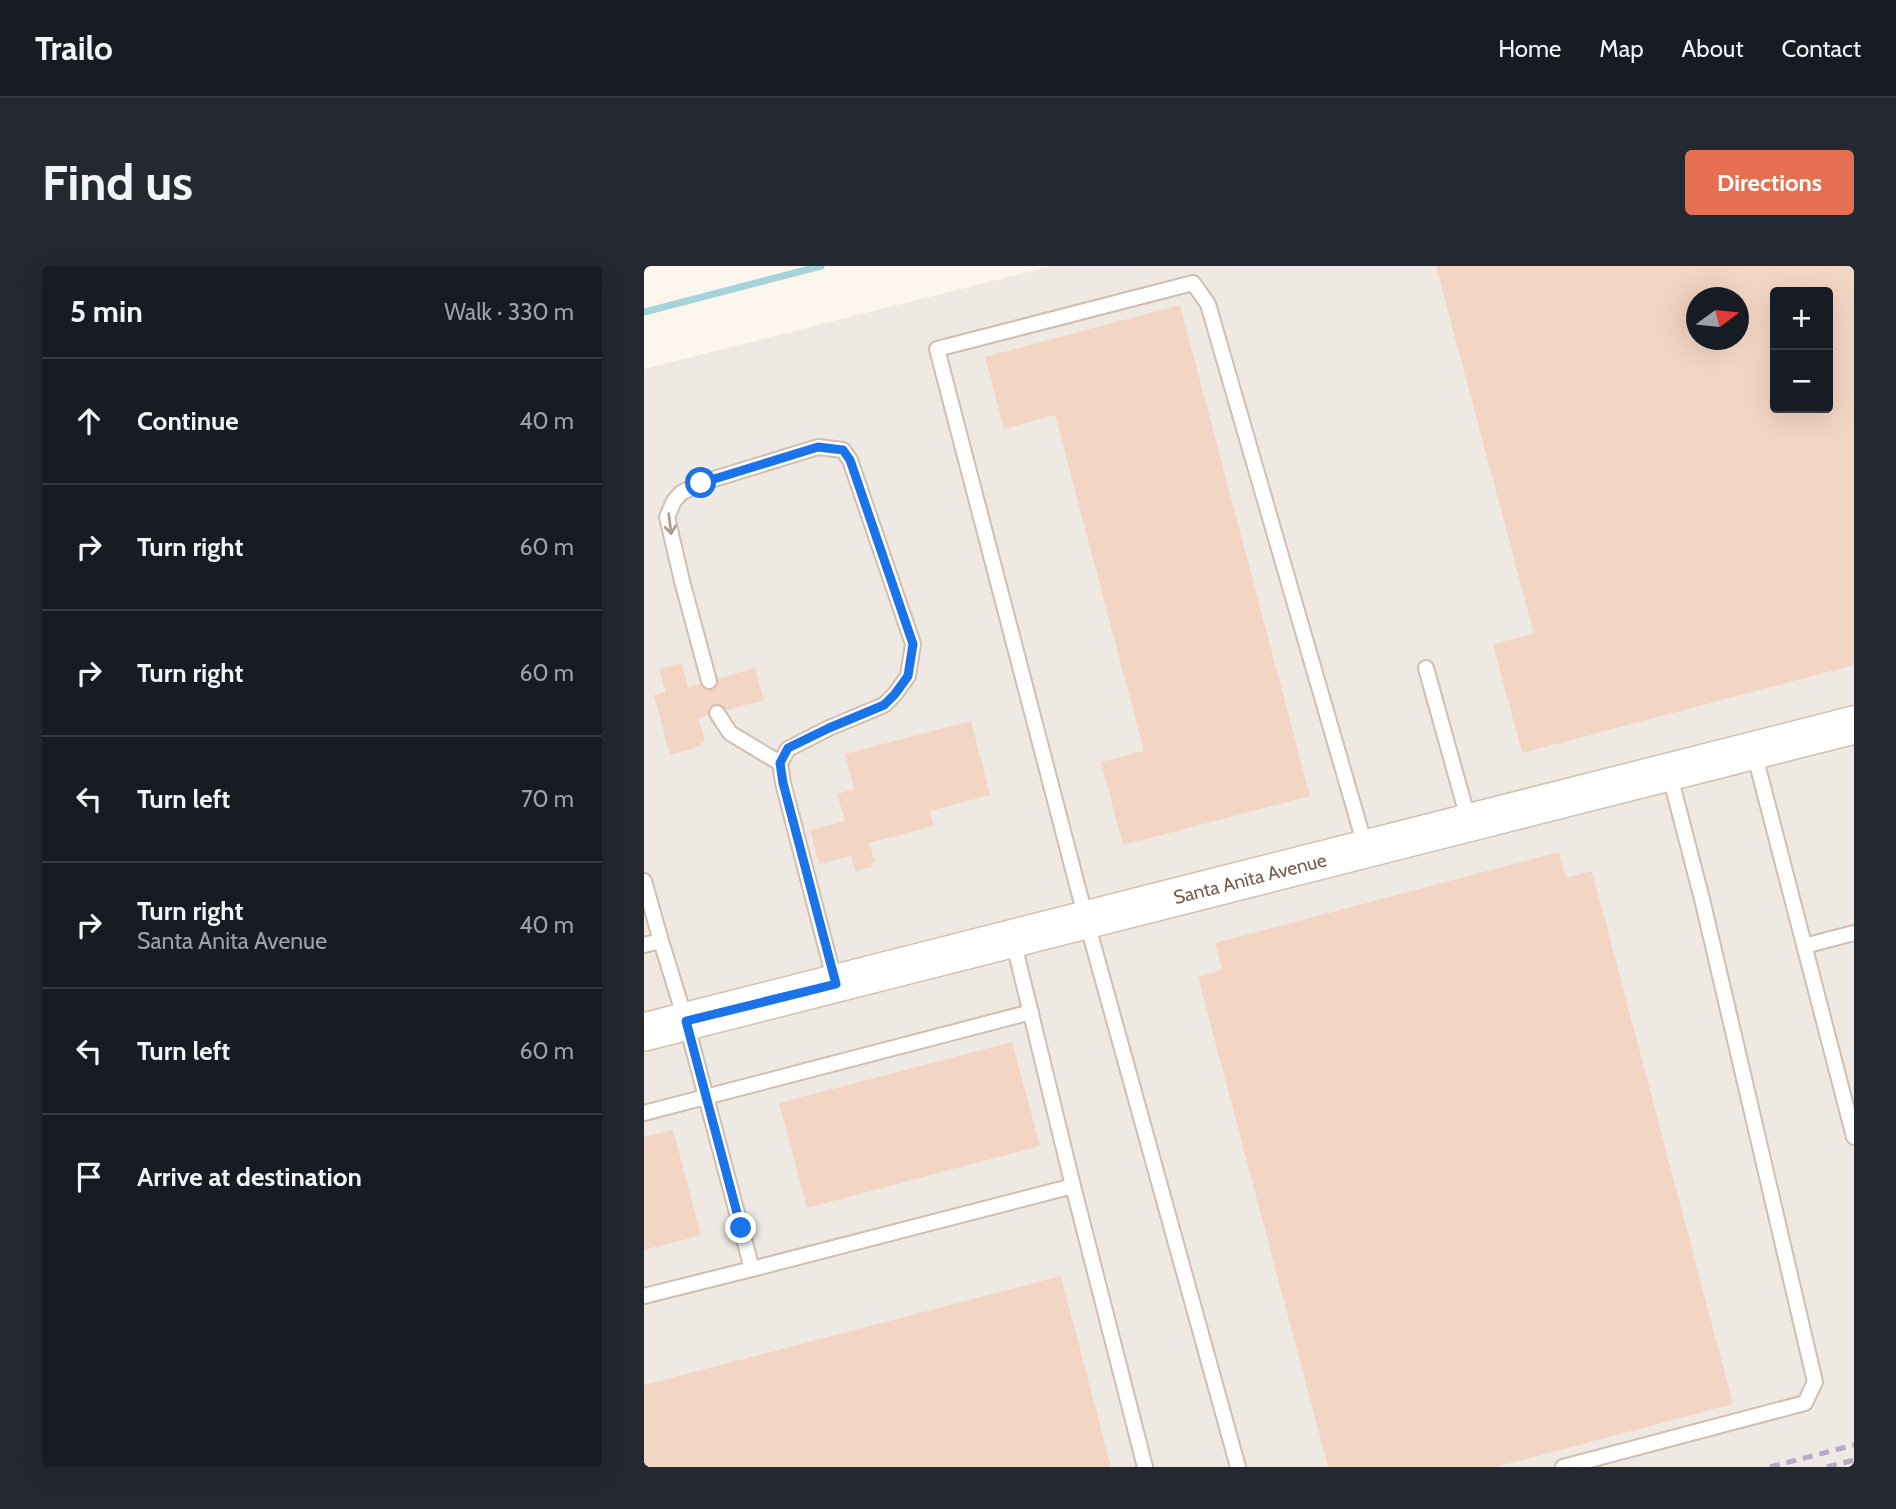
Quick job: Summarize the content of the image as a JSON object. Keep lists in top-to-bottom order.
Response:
{
  "streets": {
    "street": ["Santa Anita Avenue"]
  },
  "north": "right",
  "page": {
    "header": "Trailo",
    "nav": [
      "Home",
      "Map",
      "About",
      "Contact"
    ],
    "buttons": "Directions",
    "title": "Find us",
    "heading": ["5 min", "Walk · 330 m"],
    "map_buttons": ["+", "−"],
    "list": [
      ["Continue", "40 m"],
      ["Turn right", "60 m"],
      ["Turn right", "60 m"],
      ["Turn left", "70 m"],
      ["Turn right", "Santa Anita Avenue", "40 m"],
      ["Turn left", "60 m"],
      "Arrive at destination"
    ]
  }
}
